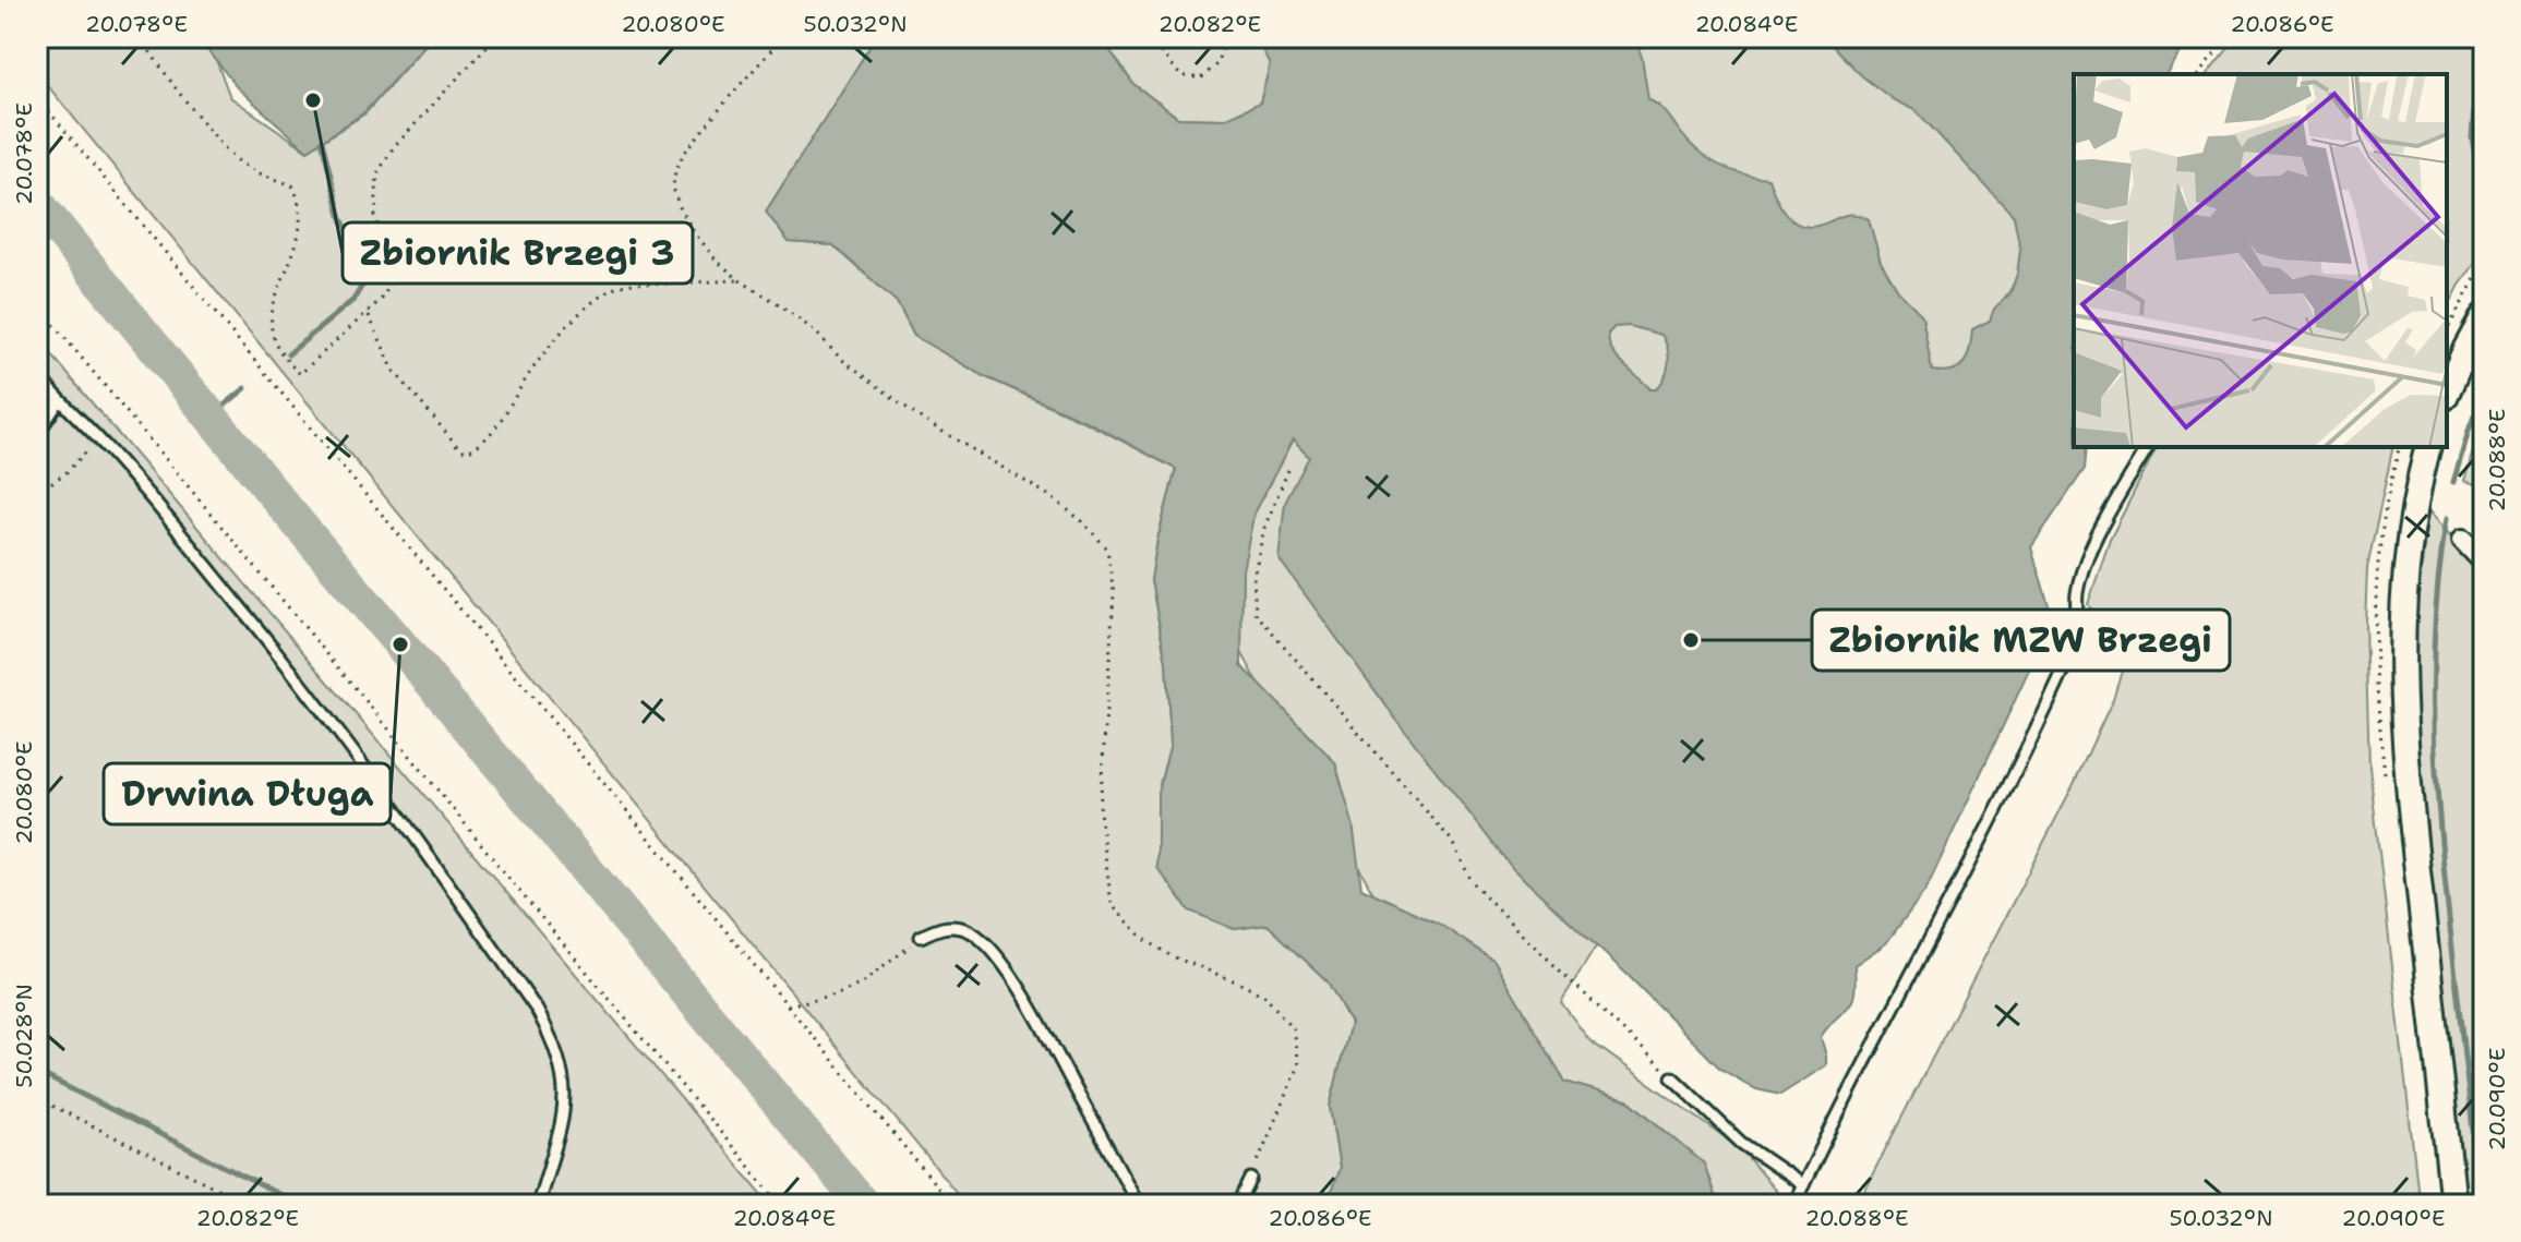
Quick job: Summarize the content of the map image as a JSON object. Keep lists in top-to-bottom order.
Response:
{
  "places": ["Zbiornik Brzegi 3", "Zbiornik MZW Brzegi", "Drwina Długa"],
  "coordinates": [
    "20.078°E",
    "20.080°E",
    "50.032°N",
    "20.082°E",
    "20.084°E",
    "20.086°E",
    "20.088°E",
    "50.028°N",
    "20.090°E"
  ]
}
